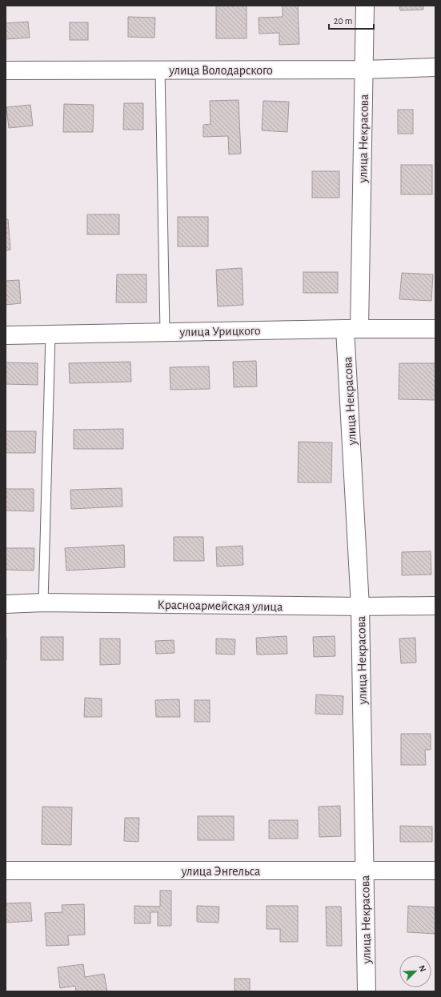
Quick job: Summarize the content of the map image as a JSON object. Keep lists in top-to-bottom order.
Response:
{
  "streets": {
    "street": [
      "улица Володарского",
      "улица Некрасова",
      "улица Урицкого",
      "Красноармейская улица",
      "улица Энгельса"
    ]
  },
  "crossings": [
    ["улица Володарского", "улица Некрасова"],
    ["улица Некрасова", "улица Урицкого"],
    ["улица Некрасова", "Красноармейская улица"],
    ["улица Некрасова", "улица Энгельса"]
  ],
  "scale_bar": "20 m",
  "north": "top right"
}
